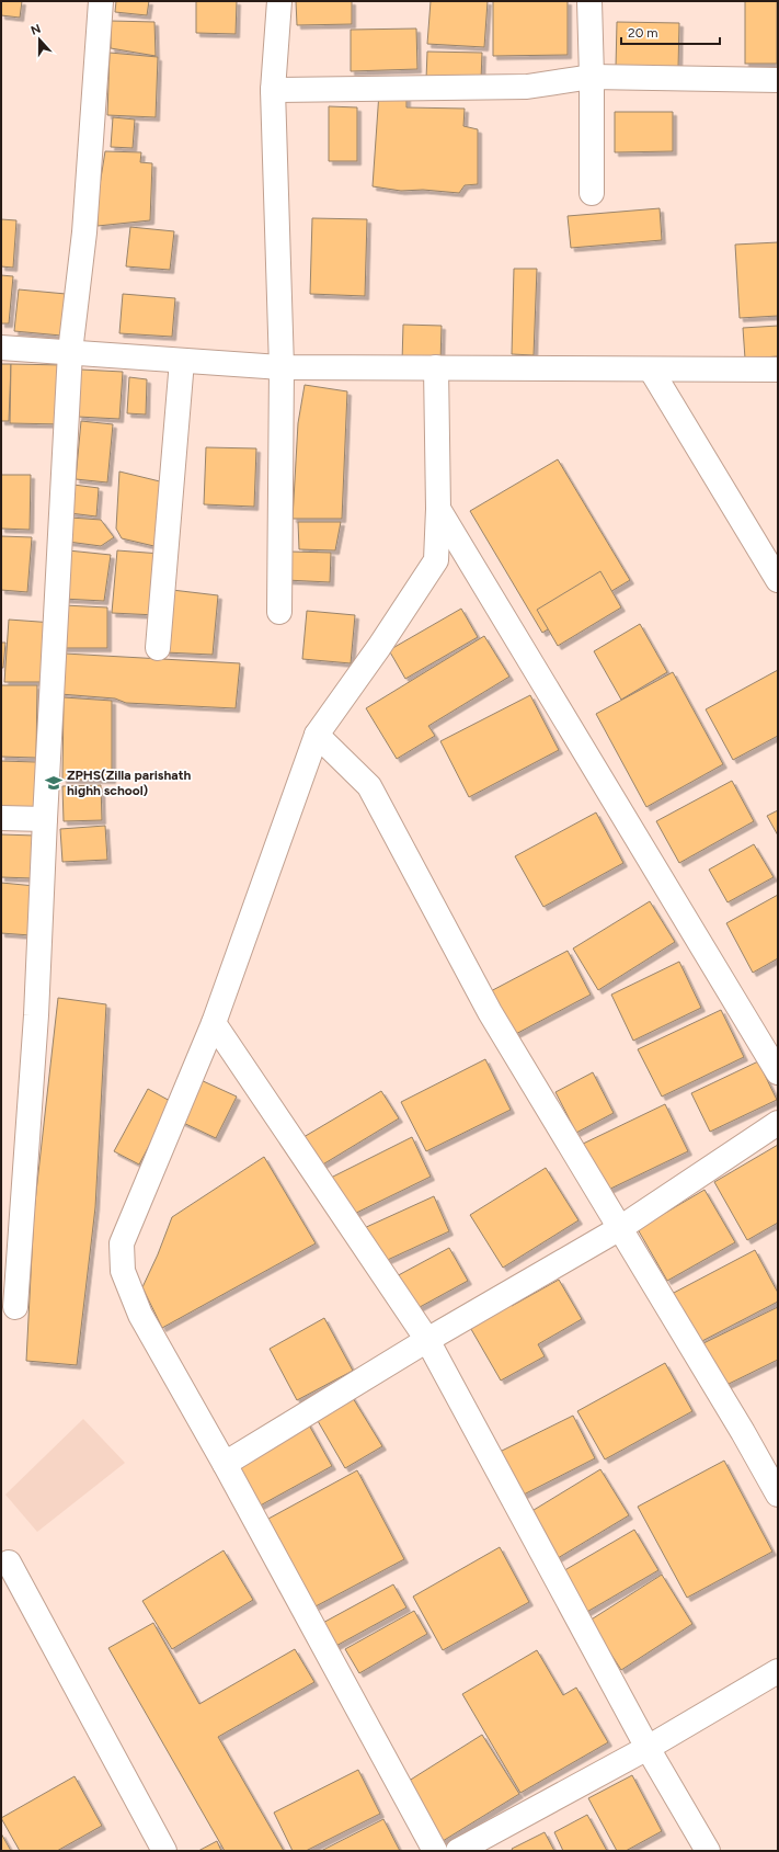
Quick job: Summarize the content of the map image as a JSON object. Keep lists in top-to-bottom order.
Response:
{
  "places": {
    "school or university": ["ZPHS(Zilla parishath highh school)"]
  },
  "scale_bar": "20 m",
  "north": "top"
}
